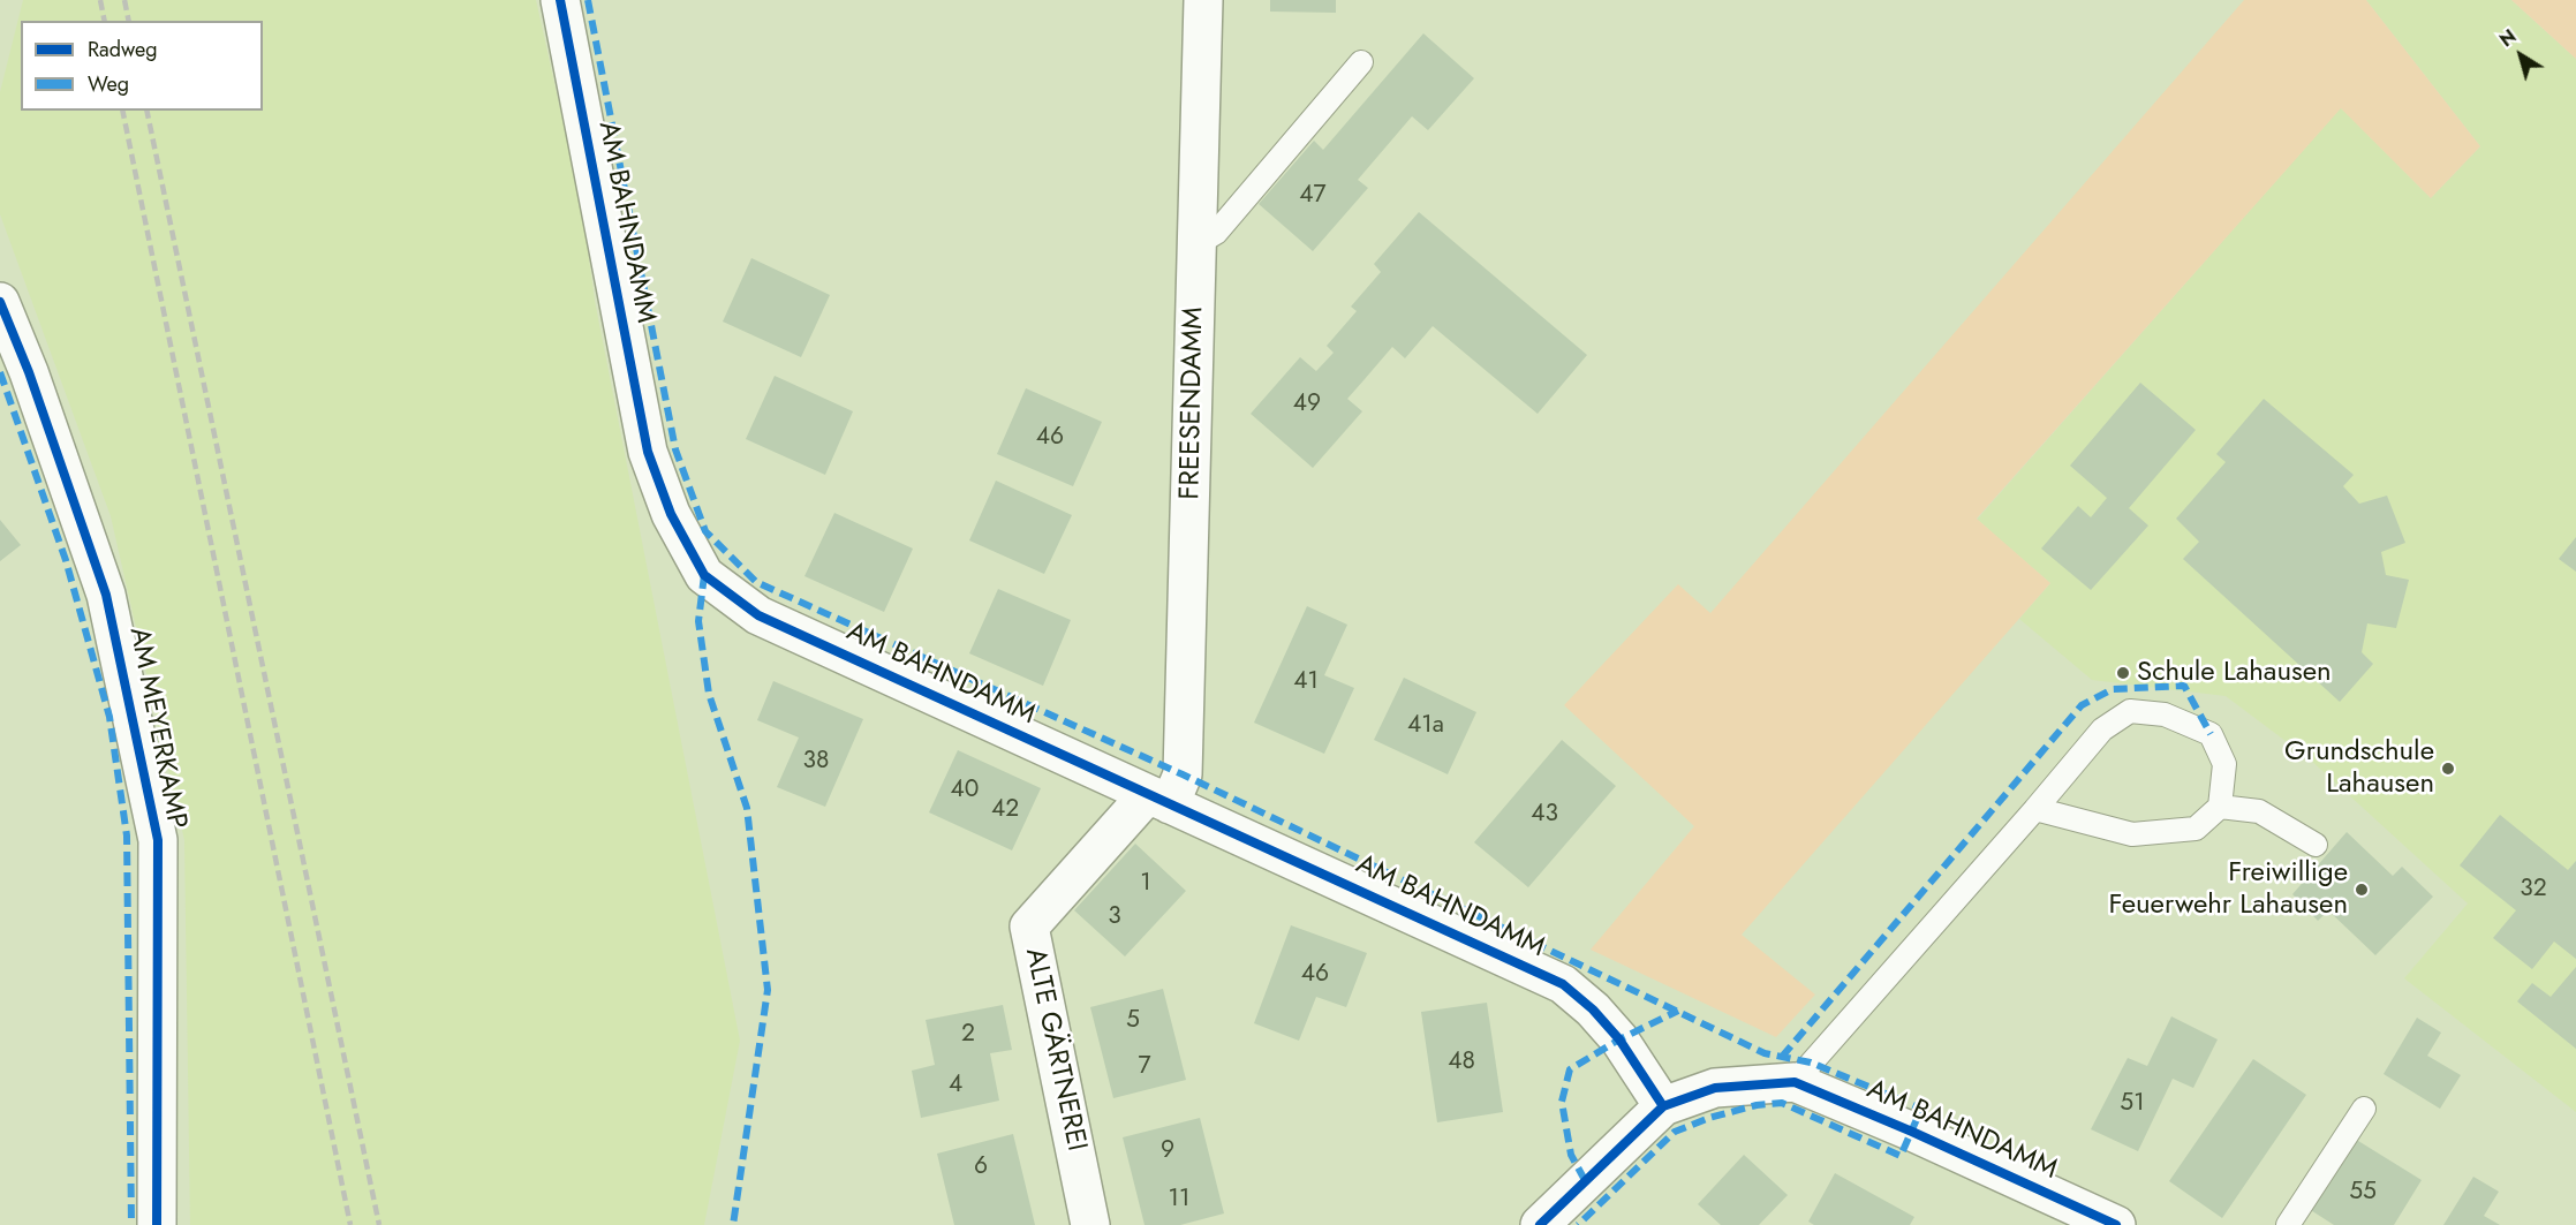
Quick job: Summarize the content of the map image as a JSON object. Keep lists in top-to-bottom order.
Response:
{
  "streets": {
    "street": [
      "AM BAHNDAMM",
      "FREESENDAMM",
      "AM MEYERKAMP",
      "ALTE GÄRTNEREI"
    ]
  },
  "crossings": [
    ["AM BAHNDAMM", "FREESENDAMM"],
    ["AM BAHNDAMM", "ALTE GÄRTNEREI"],
    ["FREESENDAMM", "ALTE GÄRTNEREI"]
  ],
  "places": ["Schule Lahausen", "Grundschule Lahausen", "Freiwillige Feuerwehr Lahausen"],
  "house_numbers": [
    "47",
    "49",
    "46",
    "41",
    "41a",
    "38",
    "40",
    "42",
    "43",
    "1",
    "32",
    "3",
    "46",
    "5",
    "2",
    "48",
    "7",
    "4",
    "51",
    "9",
    "6",
    "55",
    "11"
  ],
  "legend": ["Radweg", "Weg"],
  "north": "top left"
}
